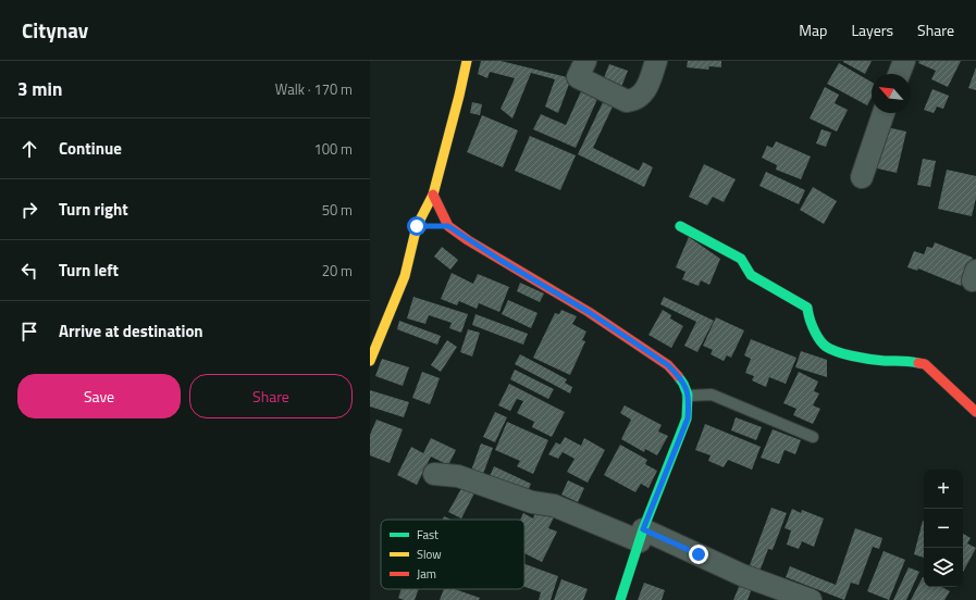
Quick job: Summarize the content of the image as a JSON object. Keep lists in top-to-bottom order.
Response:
{
  "legend": ["Fast", "Slow", "Jam"],
  "north": "top left",
  "page": {
    "header": "Citynav",
    "nav": ["Map", "Layers", "Share"],
    "heading": ["3 min", "Walk · 170 m"],
    "list": [
      ["Continue", "100 m"],
      ["Turn right", "50 m"],
      ["Turn left", "20 m"],
      "Arrive at destination"
    ],
    "buttons": ["Save", "Share"],
    "map_buttons": ["+", "−"]
  }
}
